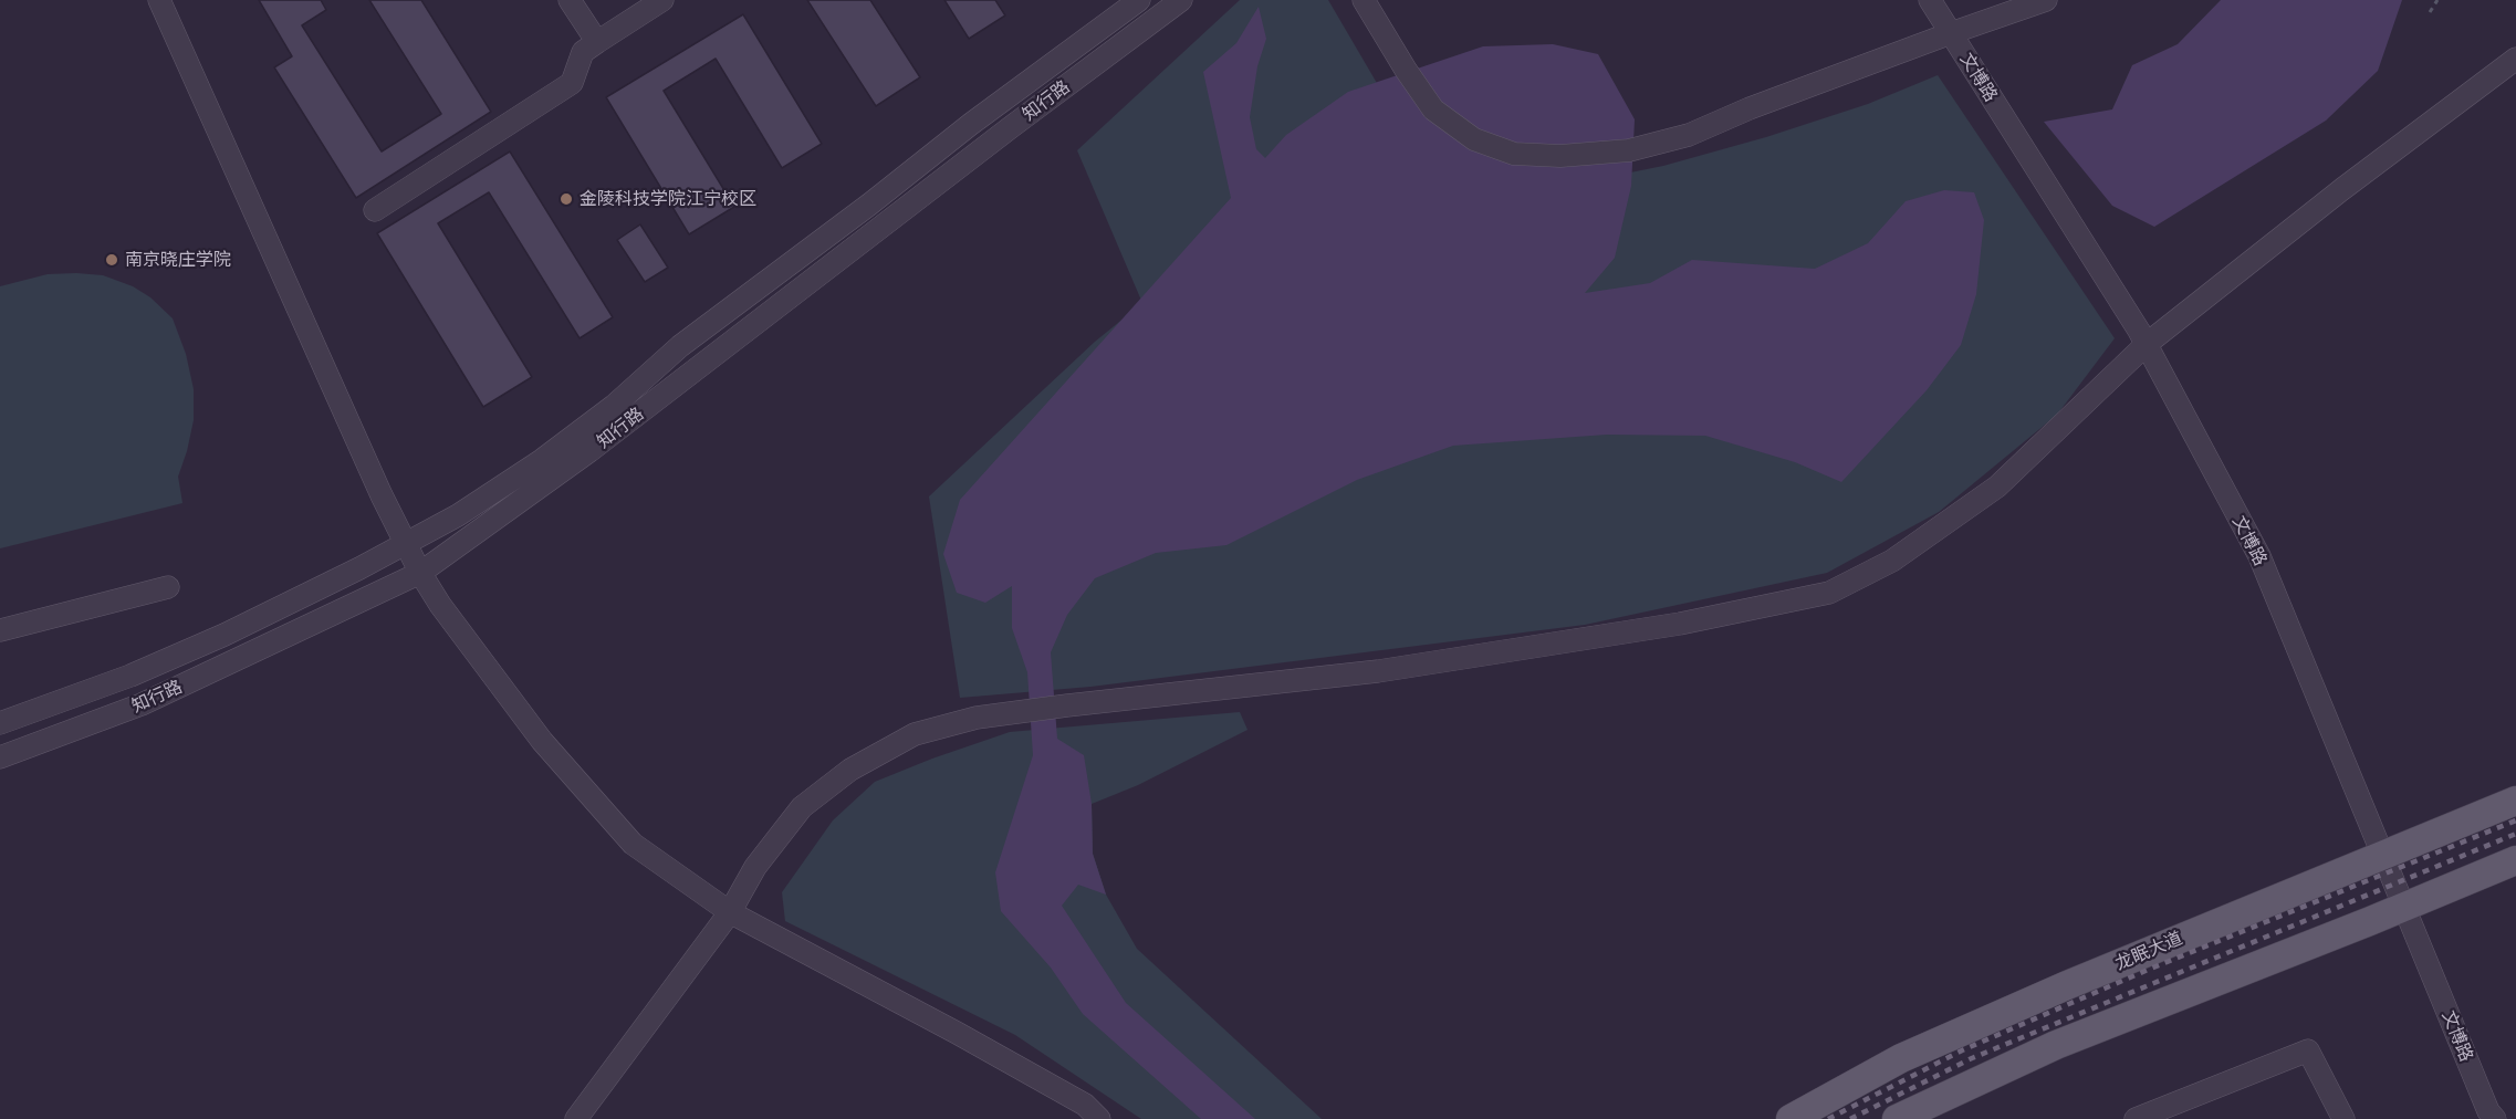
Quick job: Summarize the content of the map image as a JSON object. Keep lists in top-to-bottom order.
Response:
{
  "streets": {
    "main road": ["龙眠大道"],
    "street": ["文博路", "知行路"]
  },
  "crossings": [
    ["文博路", "龙眠大道"]
  ],
  "places": ["金陵科技学院江宁校区", "南京晓庄学院"]
}
